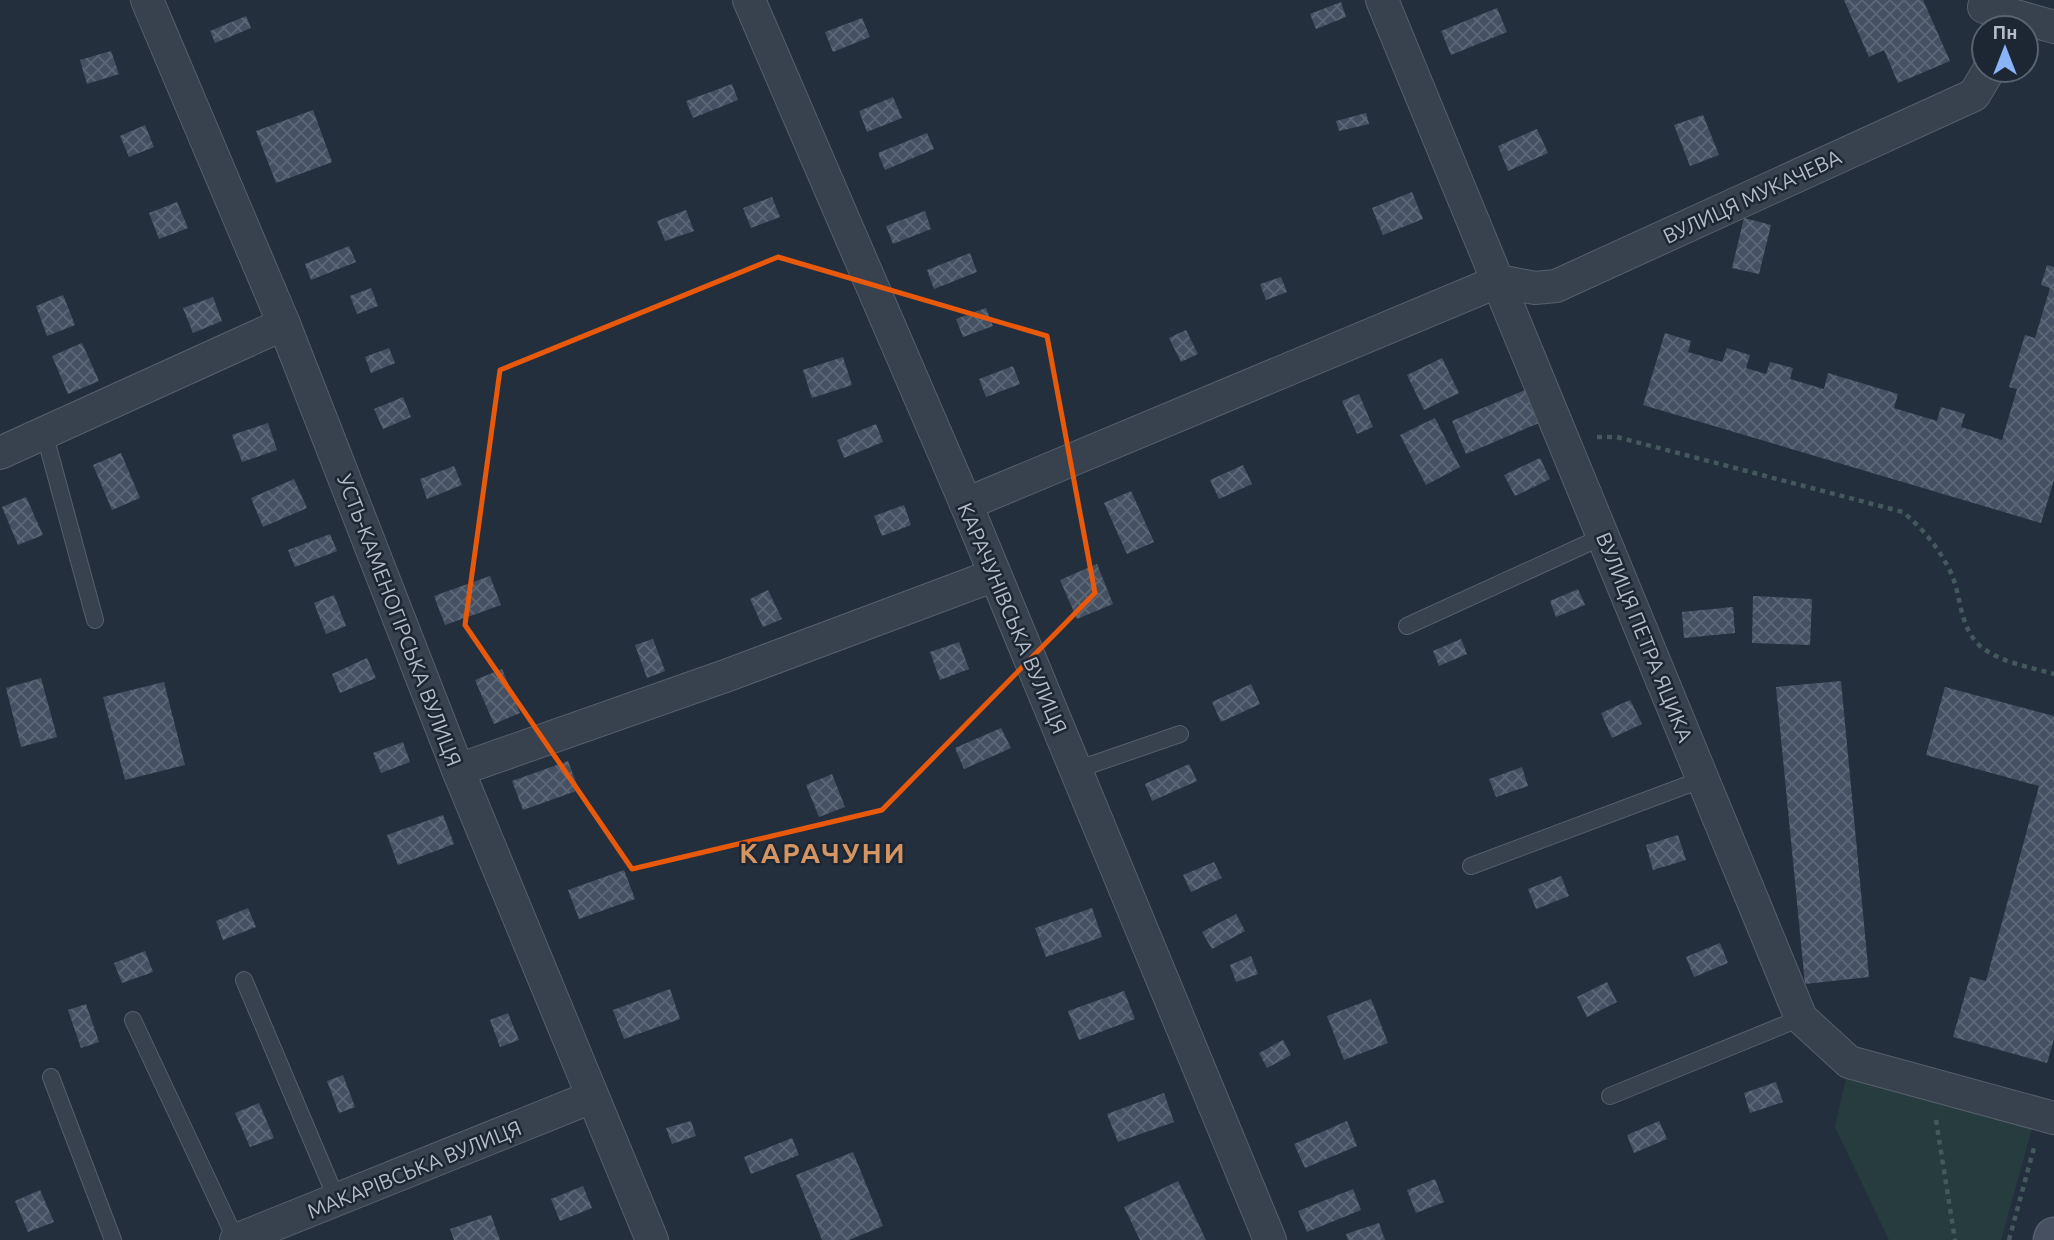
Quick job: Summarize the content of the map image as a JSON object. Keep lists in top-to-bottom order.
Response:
{
  "streets": {
    "street": [
      "ВУЛИЦЯ МУКАЧЕВА",
      "КАРАЧУНІВСЬКА ВУЛИЦЯ",
      "УСТЬ-КАМЕНОГІРСЬКА ВУЛИЦЯ",
      "ВУЛИЦЯ ПЕТРА ЯЦИКА",
      "МАКАРІВСЬКА ВУЛИЦЯ"
    ]
  },
  "crossings": [
    ["ВУЛИЦЯ МУКАЧЕВА", "ВУЛИЦЯ ПЕТРА ЯЦИКА"],
    ["УСТЬ-КАМЕНОГІРСЬКА ВУЛИЦЯ", "МАКАРІВСЬКА ВУЛИЦЯ"]
  ],
  "districts": ["КАРАЧУНИ"],
  "north": "top"
}
